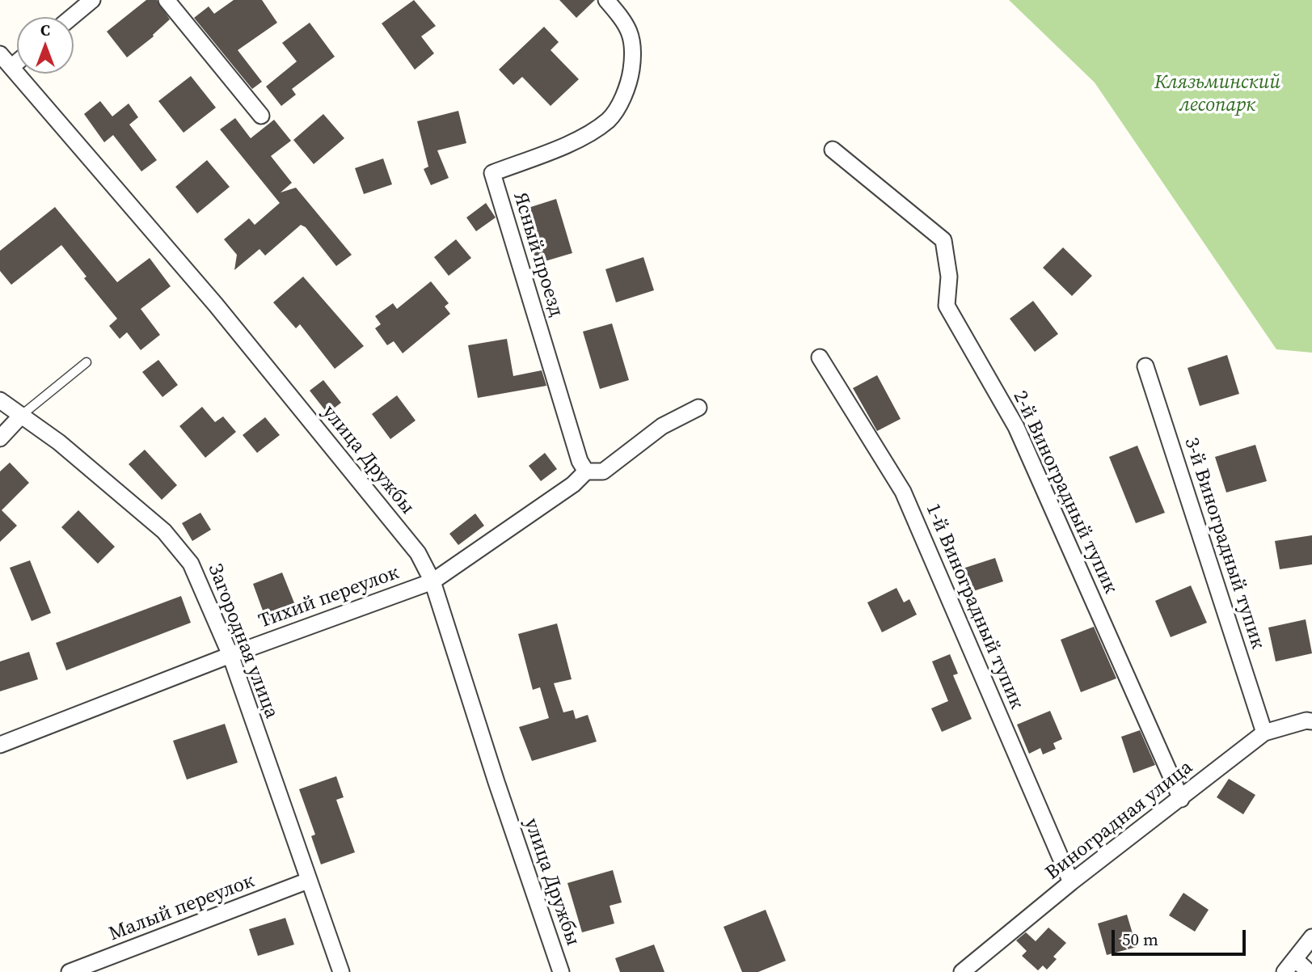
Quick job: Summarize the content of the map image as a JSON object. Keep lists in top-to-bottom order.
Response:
{
  "streets": {
    "street": [
      "Ясный проезд",
      "улица Дружбы",
      "2-й Виноградный тупик",
      "3-й Виноградный тупик",
      "Тихий переулок",
      "1-й Виноградный тупик",
      "Загородная улица",
      "Виноградная улица",
      "Малый переулок"
    ]
  },
  "crossings": [
    ["Ясный проезд", "Тихий переулок"],
    ["улица Дружбы", "Тихий переулок"],
    ["2-й Виноградный тупик", "Виноградная улица"],
    ["3-й Виноградный тупик", "Виноградная улица"],
    ["Тихий переулок", "Загородная улица"],
    ["1-й Виноградный тупик", "Виноградная улица"],
    ["Загородная улица", "Малый переулок"]
  ],
  "parks": ["Клязьминский лесопарк"],
  "scale_bar": "50 m",
  "north": "top"
}
